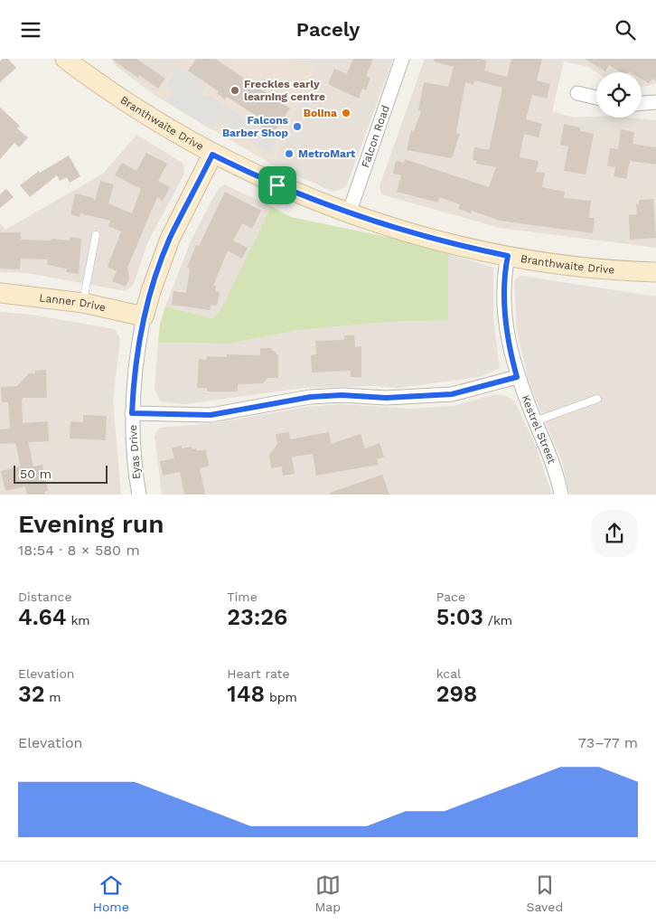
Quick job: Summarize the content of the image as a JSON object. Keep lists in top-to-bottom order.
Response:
{
  "streets": {
    "street": [
      "Branthwaite Drive",
      "Falcon Road",
      "Lanner Drive",
      "Kestrel Street",
      "Eyas Drive"
    ]
  },
  "crossings": [
    ["Branthwaite Drive", "Falcon Road"],
    ["Branthwaite Drive", "Kestrel Street"],
    ["Branthwaite Drive", "Eyas Drive"],
    ["Lanner Drive", "Eyas Drive"]
  ],
  "places": [
    "Freckles early learning centre",
    "Bolina",
    "Falcons Barber Shop",
    "MetroMart"
  ],
  "scale_bar": "50 m",
  "page": {
    "header": "Pacely",
    "scale": "50 m",
    "heading": ["Evening run", "18:54 · 8 × 580 m"],
    "stats": [
      ["Distance", "4.64 km"],
      ["Time", "23:26"],
      ["Pace", "5:03 /km"],
      ["Elevation", "32 m"],
      ["Heart rate", "148 bpm"],
      ["kcal", "298"]
    ],
    "chart": ["Elevation", "73–77 m"],
    "tabs": ["Home", "Map", "Saved"]
  }
}
